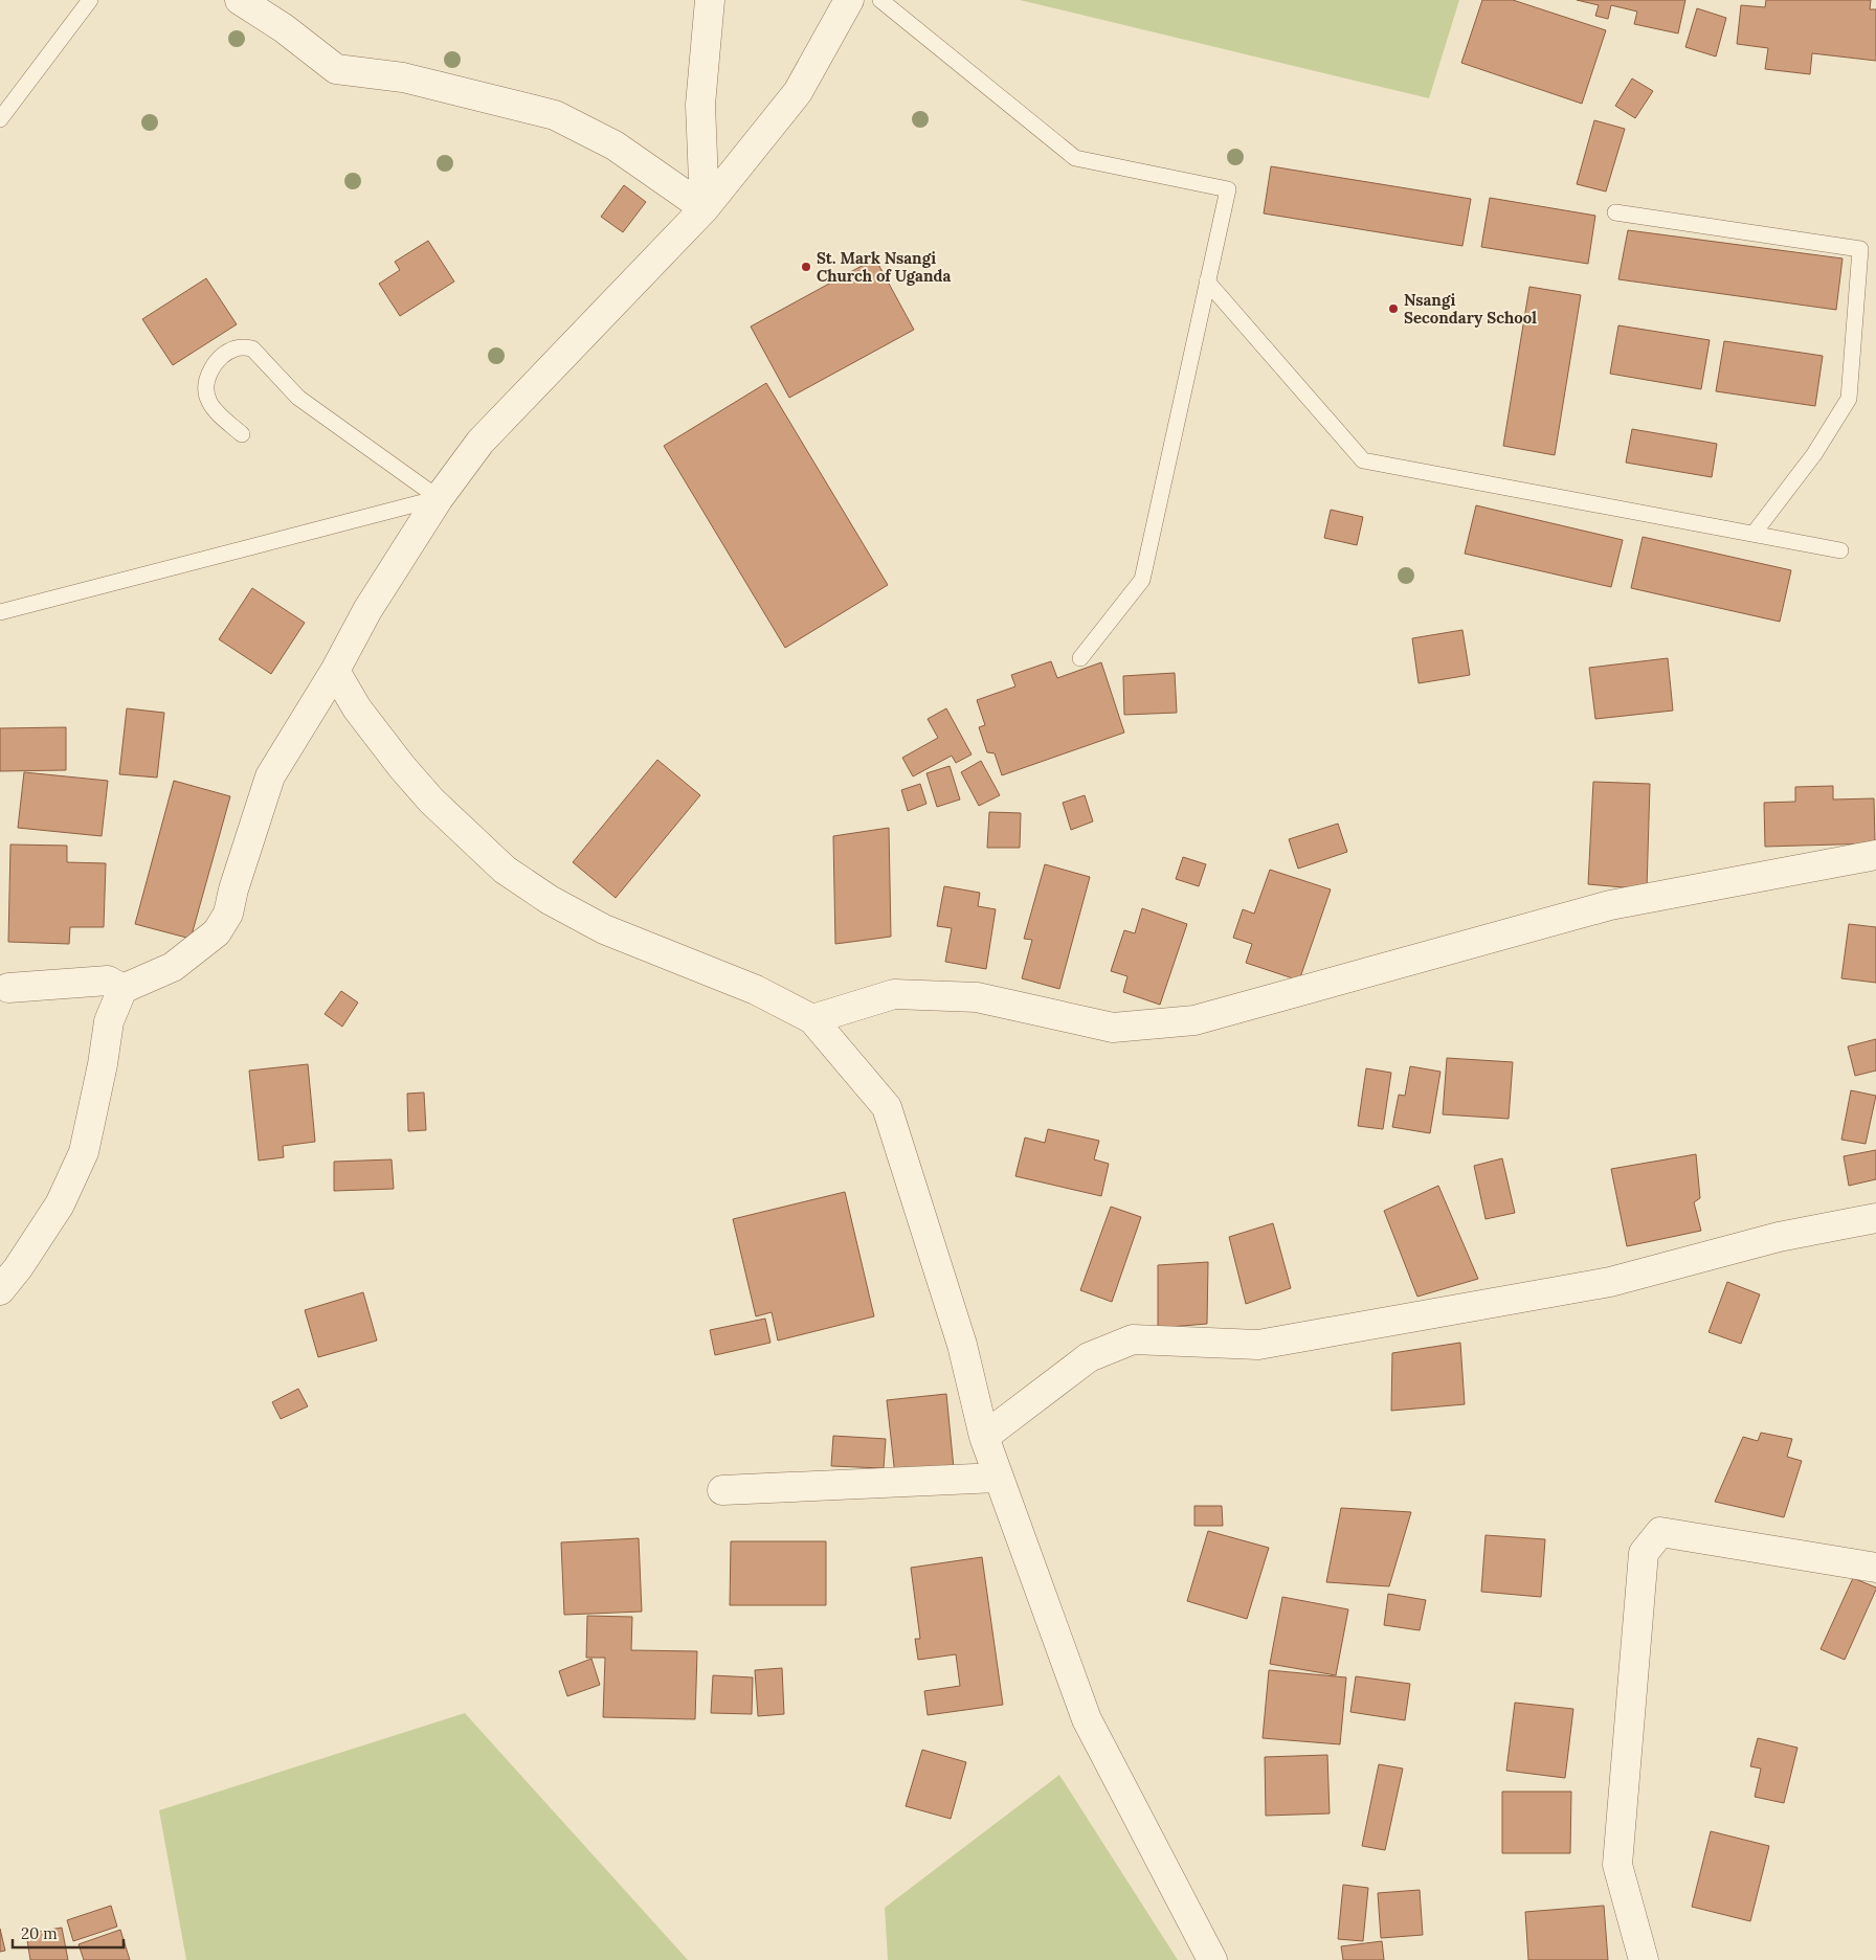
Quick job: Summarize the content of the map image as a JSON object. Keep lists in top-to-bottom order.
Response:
{
  "places": ["St. Mark Nsangi Church of Uganda", "Nsangi Secondary School"],
  "scale_bar": "20 m"
}
